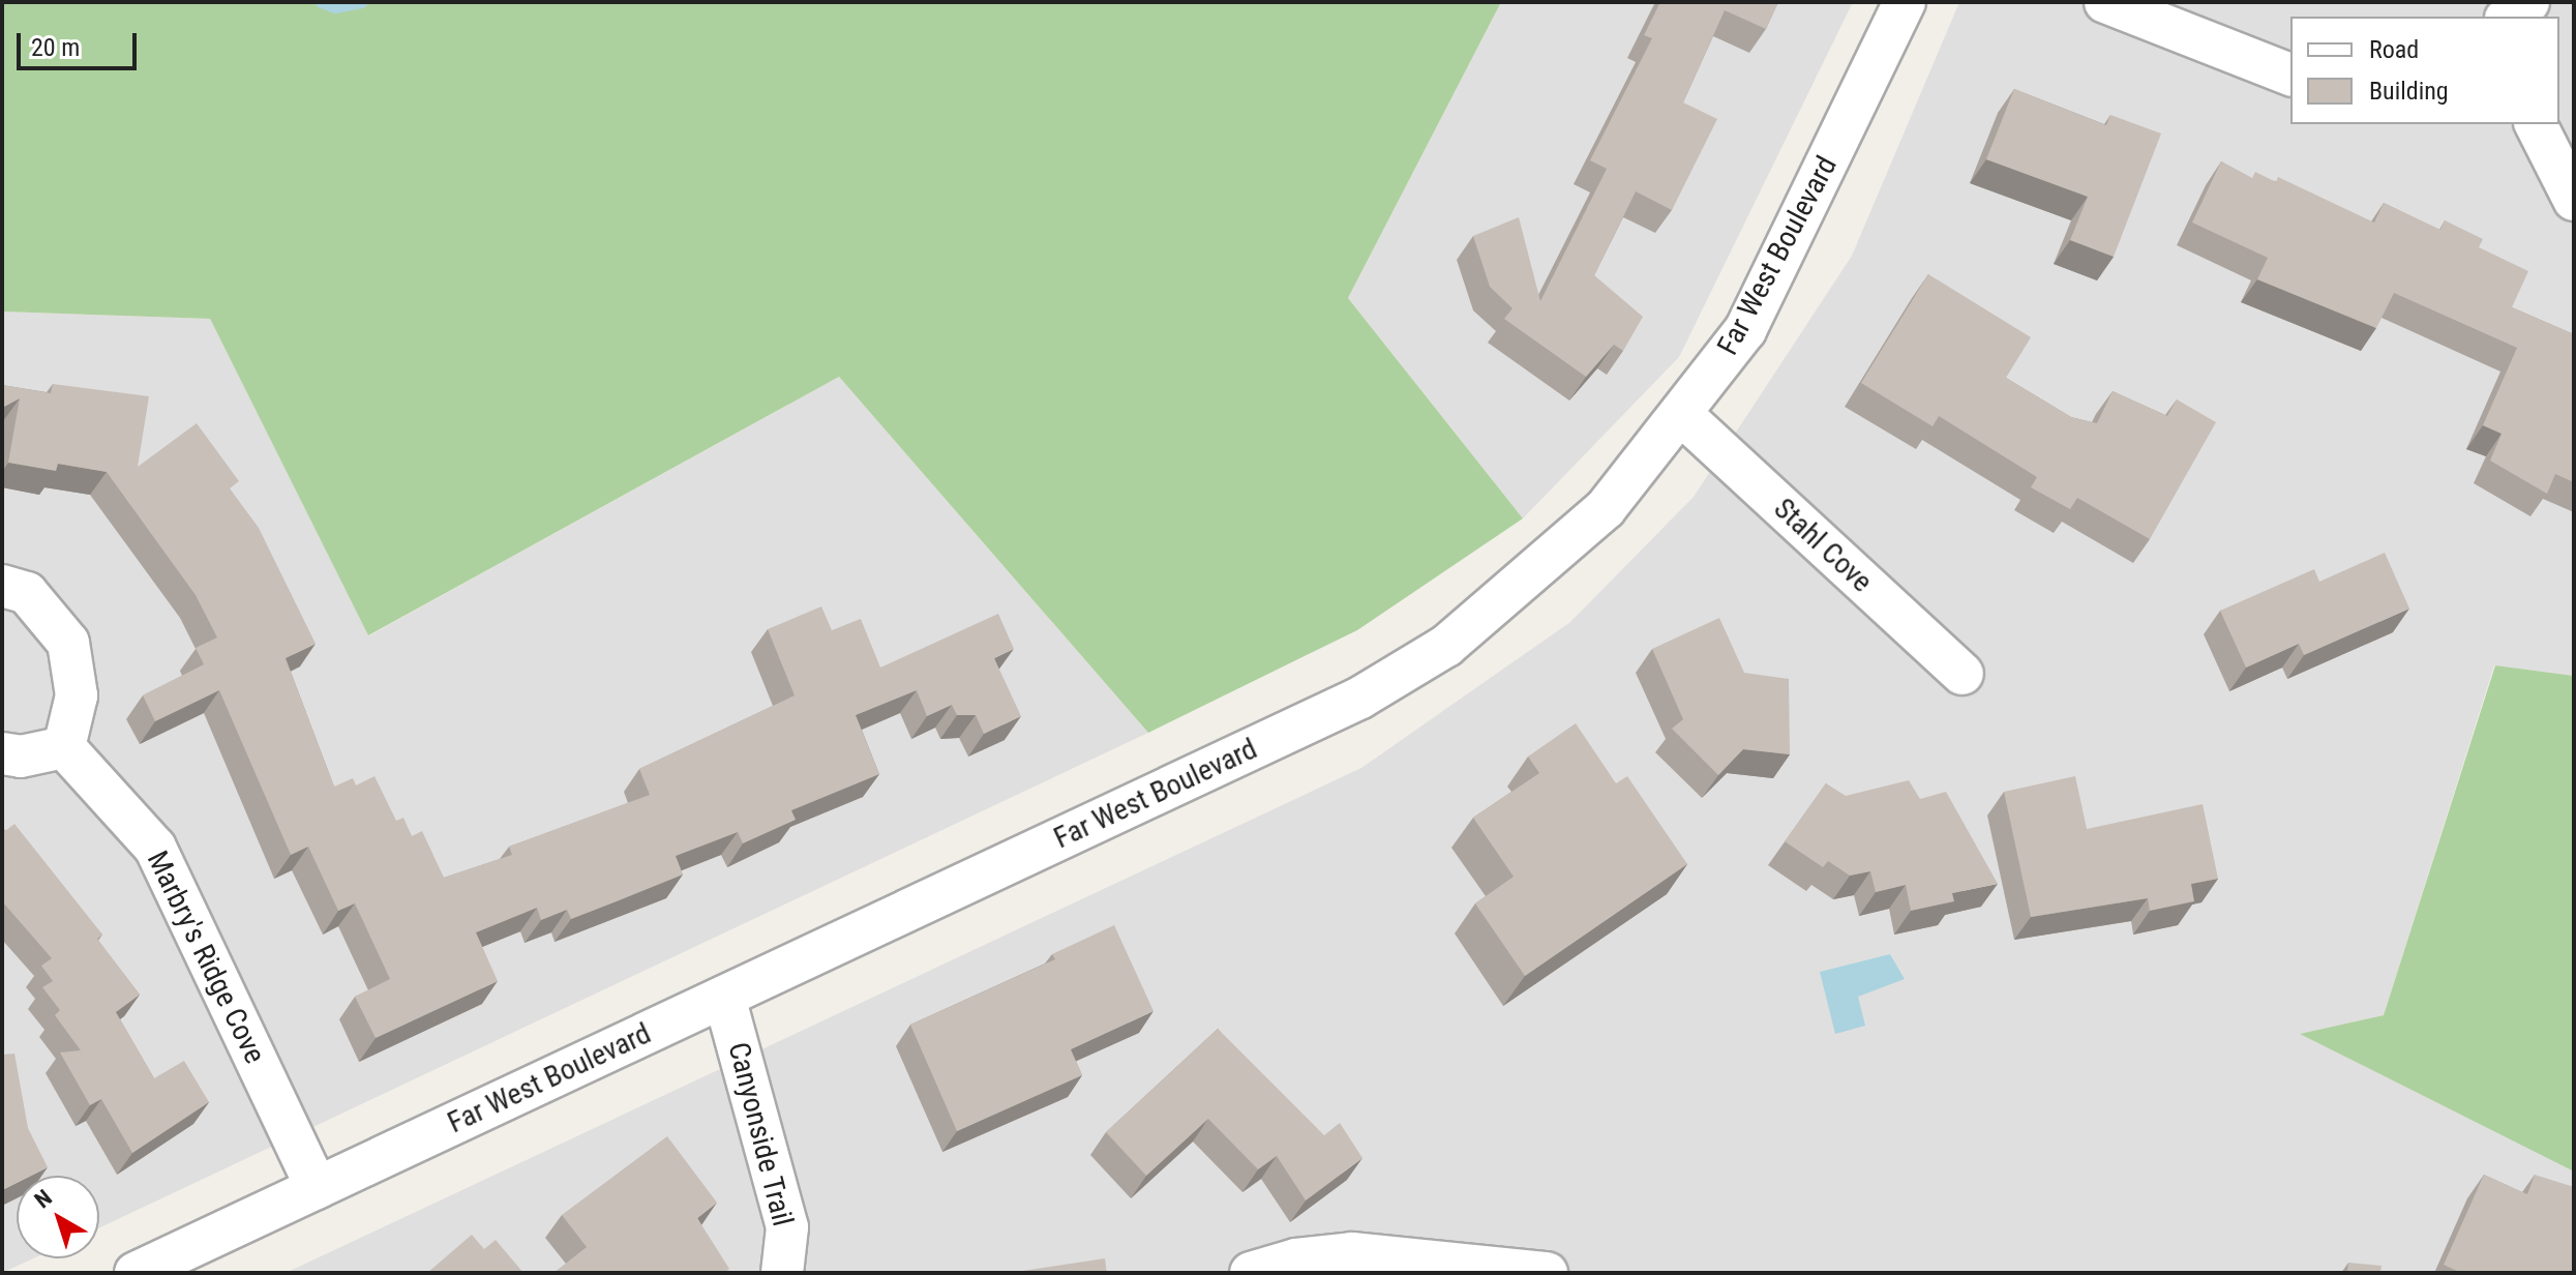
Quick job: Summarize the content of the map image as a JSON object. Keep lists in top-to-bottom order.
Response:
{
  "streets": {
    "street": [
      "Far West Boulevard",
      "Stahl Cove",
      "Marbry's Ridge Cove",
      "Canyonside Trail"
    ]
  },
  "crossings": [
    ["Far West Boulevard", "Stahl Cove"],
    ["Far West Boulevard", "Marbry's Ridge Cove"],
    ["Far West Boulevard", "Canyonside Trail"]
  ],
  "legend": ["Road", "Building"],
  "scale_bar": "20 m",
  "north": "top left"
}
